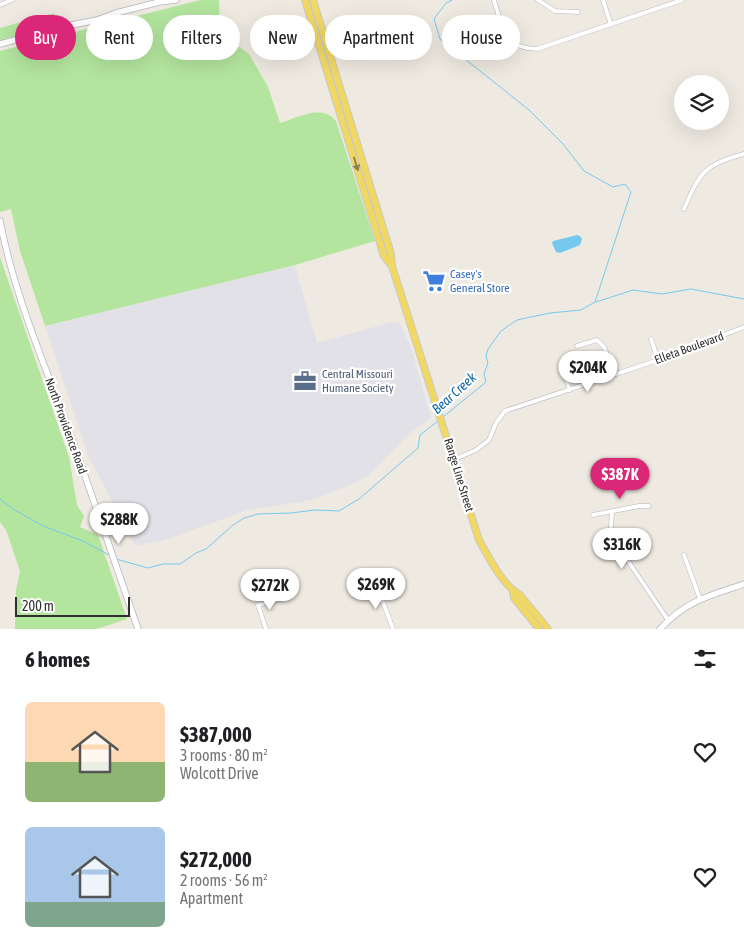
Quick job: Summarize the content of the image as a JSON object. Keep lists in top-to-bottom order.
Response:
{
  "streets": {
    "main road": ["Range Line Street"],
    "street": ["Elleta Boulevard", "North Providence Road"]
  },
  "crossings": [
    ["Elleta Boulevard", "Range Line Street"]
  ],
  "water": ["Bear Creek"],
  "places": {
    "supermarket": ["Casey's General Store"],
    "office": ["Central Missouri Humane Society"]
  },
  "scale_bar": "200 m",
  "page": {
    "chip": [
      "Buy",
      "Rent",
      "Filters",
      "New",
      "Apartment",
      "House"
    ],
    "price": [
      "$204K",
      "$387K",
      "$288K",
      "$316K",
      "$269K",
      "$272K"
    ],
    "scale": "200 m",
    "heading": "6 homes",
    "list": [
      {
        "name": "$387,000",
        "note": "3 rooms · 80 m² · Wolcott Drive"
      },
      {
        "name": "$272,000",
        "note": "2 rooms · 56 m² · Apartment"
      }
    ]
  }
}
